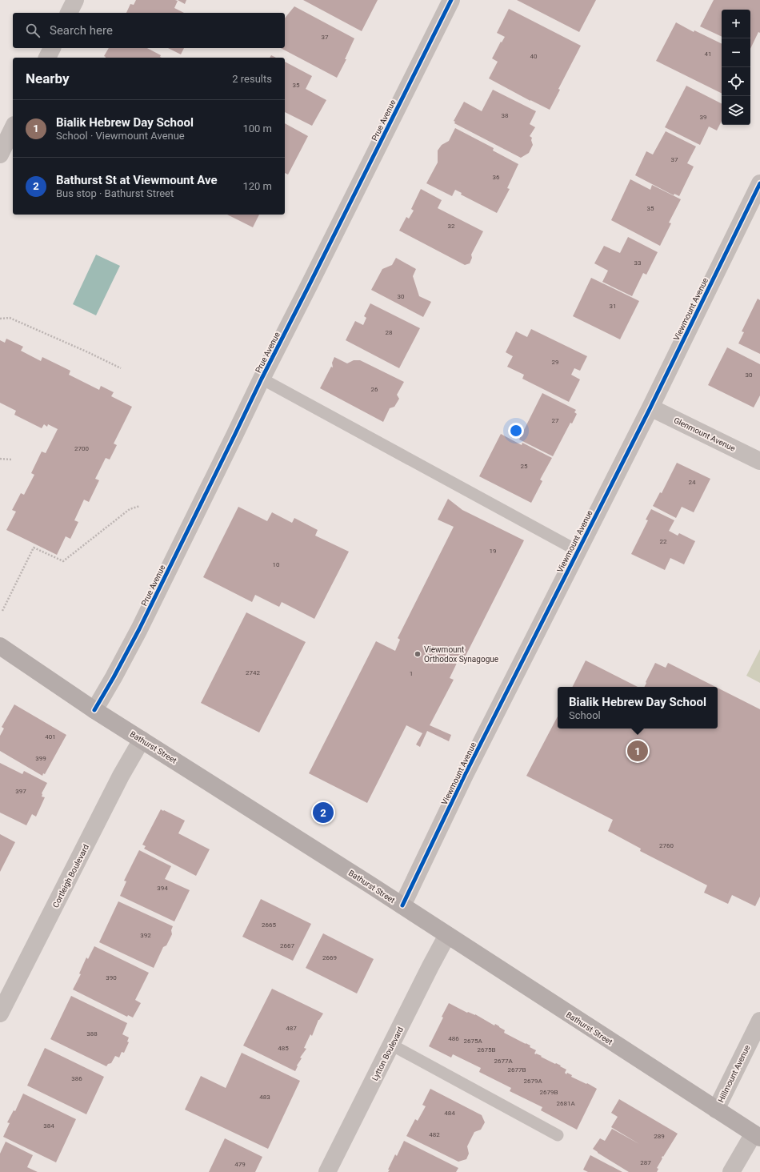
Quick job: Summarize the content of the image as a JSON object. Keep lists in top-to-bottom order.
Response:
{
  "streets": {
    "main road": ["Bathurst Street"],
    "street": [
      "Prue Avenue",
      "Viewmount Avenue",
      "Glenmount Avenue",
      "Cortleigh Boulevard",
      "Lytton Boulevard",
      "Hillmount Avenue"
    ]
  },
  "crossings": [
    ["Prue Avenue", "Bathurst Street"],
    ["Viewmount Avenue", "Glenmount Avenue"],
    ["Viewmount Avenue", "Bathurst Street"],
    ["Bathurst Street", "Cortleigh Boulevard"],
    ["Bathurst Street", "Lytton Boulevard"],
    ["Bathurst Street", "Hillmount Avenue"]
  ],
  "places": ["Viewmount Orthodox Synagogue"],
  "house_numbers": [
    "37",
    "41",
    "40",
    "35",
    "38",
    "39",
    "37",
    "36",
    "35",
    "32",
    "33",
    "30",
    "31",
    "28",
    "29",
    "30",
    "26",
    "27",
    "2700",
    "25",
    "24",
    "22",
    "19",
    "10",
    "2742",
    "1",
    "401",
    "399",
    "397",
    "2760",
    "394",
    "2665",
    "392",
    "2667",
    "2669",
    "390",
    "487",
    "388",
    "486",
    "2675A",
    "485",
    "2675B",
    "2677A",
    "2677B",
    "386",
    "2679A",
    "2679B",
    "483",
    "2681A",
    "484",
    "384",
    "482",
    "289",
    "287",
    "479"
  ],
  "page": {
    "map_buttons": ["+", "−"],
    "search": "Search here",
    "heading": ["Nearby", "2 results"],
    "list": [
      {
        "mark": "1",
        "name": "Bialik Hebrew Day School",
        "note": "School · Viewmount Avenue",
        "value": "100 m"
      },
      {
        "mark": "2",
        "name": "Bathurst St at Viewmount Ave",
        "note": "Bus stop · Bathurst Street",
        "value": "120 m"
      }
    ],
    "popup": ["Bialik Hebrew Day School", "School"],
    "pins": ["1", "2"]
  }
}
